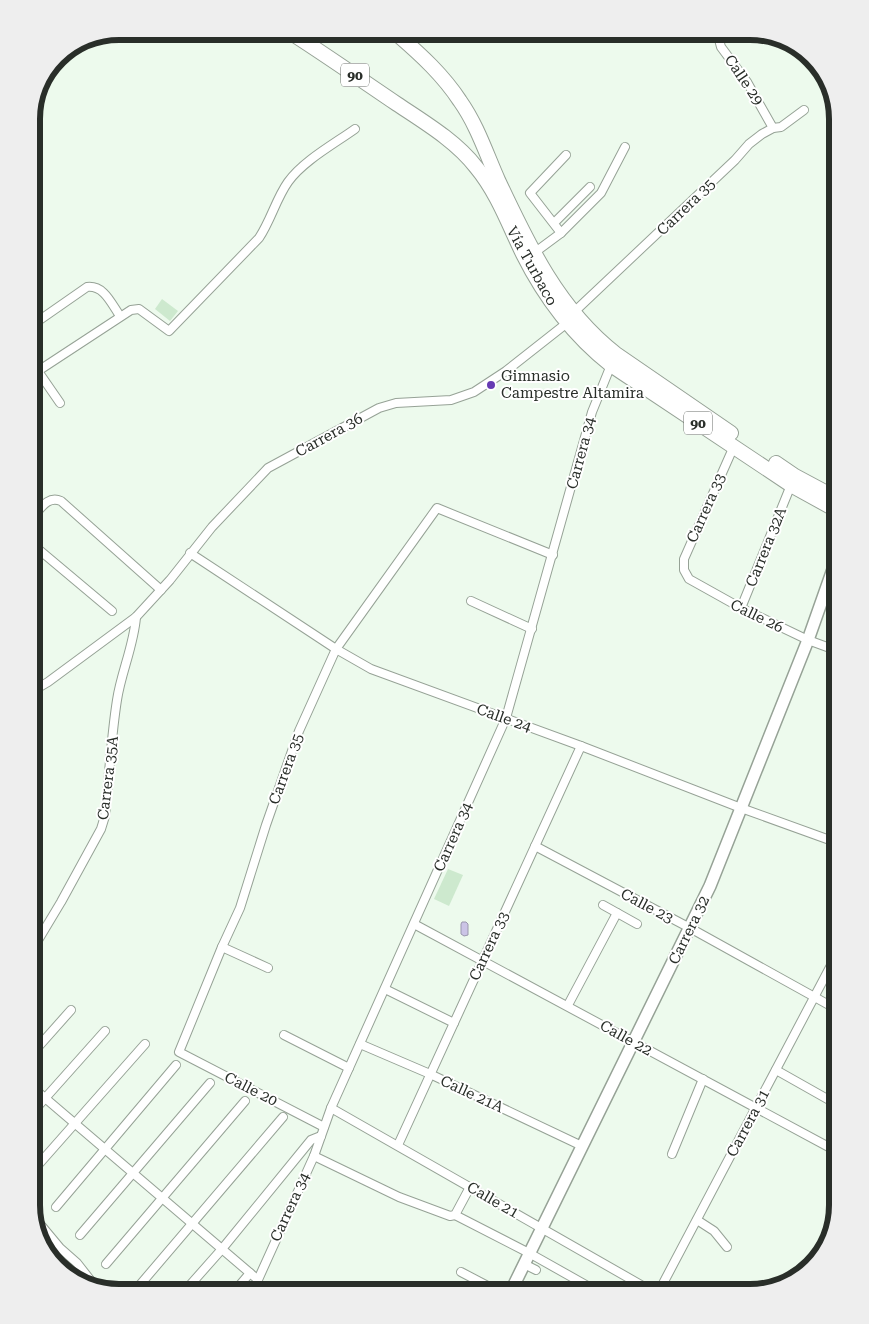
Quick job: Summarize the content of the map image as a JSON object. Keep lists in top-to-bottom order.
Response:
{
  "streets": {
    "highway": ["90", "Vía Turbaco"],
    "street": [
      "Calle 29",
      "Carrera 35",
      "Carrera 36",
      "Carrera 34",
      "Carrera 33",
      "Carrera 32A",
      "Calle 26",
      "Calle 24",
      "Carrera 35A",
      "Calle 23",
      "Carrera 32",
      "Calle 22",
      "Calle 20",
      "Calle 21A",
      "Carrera 31",
      "Calle 21"
    ]
  },
  "crossings": [
    ["Calle 29", "Carrera 35"],
    ["Carrera 35", "Vía Turbaco"],
    ["Carrera 35", "Carrera 36"],
    ["Carrera 35", "Carrera 34"],
    ["Carrera 35", "Calle 24"],
    ["Carrera 35", "Calle 20"],
    ["Vía Turbaco", "Carrera 36"],
    ["Vía Turbaco", "Carrera 34"],
    ["Vía Turbaco", "Carrera 33"],
    ["Vía Turbaco", "Carrera 32A"],
    ["Carrera 36", "Calle 24"],
    ["Carrera 36", "Carrera 35A"],
    ["Carrera 34", "Calle 24"],
    ["Carrera 34", "Calle 22"],
    ["Carrera 34", "Calle 20"],
    ["Carrera 34", "Calle 21A"],
    ["Carrera 34", "Calle 21"],
    ["Carrera 33", "Calle 26"],
    ["Carrera 33", "Calle 24"],
    ["Carrera 33", "Calle 23"],
    ["Carrera 33", "Calle 22"],
    ["Carrera 33", "Calle 21A"],
    ["Carrera 33", "Calle 21"],
    ["Carrera 32A", "Calle 26"],
    ["Calle 26", "Carrera 32"],
    ["Calle 24", "Carrera 32"],
    ["Calle 23", "Carrera 32"],
    ["Calle 23", "Carrera 31"],
    ["Carrera 32", "Calle 22"],
    ["Carrera 32", "Calle 21A"],
    ["Carrera 32", "Calle 21"],
    ["Calle 22", "Carrera 31"]
  ],
  "places": ["Gimnasio Campestre Altamira"]
}
